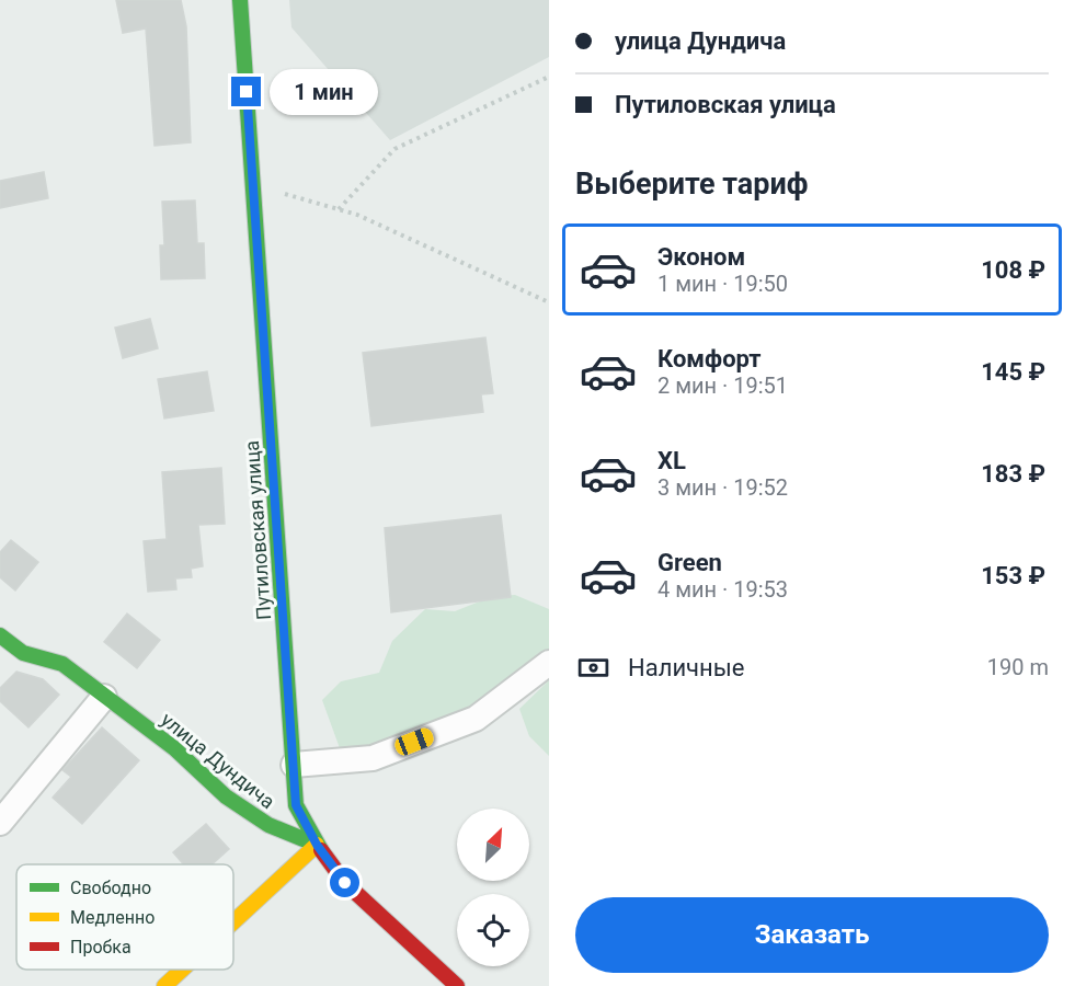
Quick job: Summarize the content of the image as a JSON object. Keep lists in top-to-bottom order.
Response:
{
  "streets": {
    "street": ["Путиловская улица", "улица Дундича"]
  },
  "crossings": [
    ["Путиловская улица", "улица Дундича"]
  ],
  "legend": ["Свободно", "Медленно", "Пробка"],
  "north": "top right",
  "page": {
    "banner": ["улица Дундича", "Путиловская улица"],
    "bubble": "1 мин",
    "heading": "Выберите тариф",
    "list": [
      {
        "name": "Эконом",
        "note": "1 мин · 19:50",
        "value": "108 ₽"
      },
      {
        "name": "Комфорт",
        "note": "2 мин · 19:51",
        "value": "145 ₽"
      },
      {
        "name": "XL",
        "note": "3 мин · 19:52",
        "value": "183 ₽"
      },
      {
        "name": "Green",
        "note": "4 мин · 19:53",
        "value": "153 ₽"
      }
    ],
    "pay": ["Наличные", "190 m"],
    "buttons": "Заказать"
  }
}
